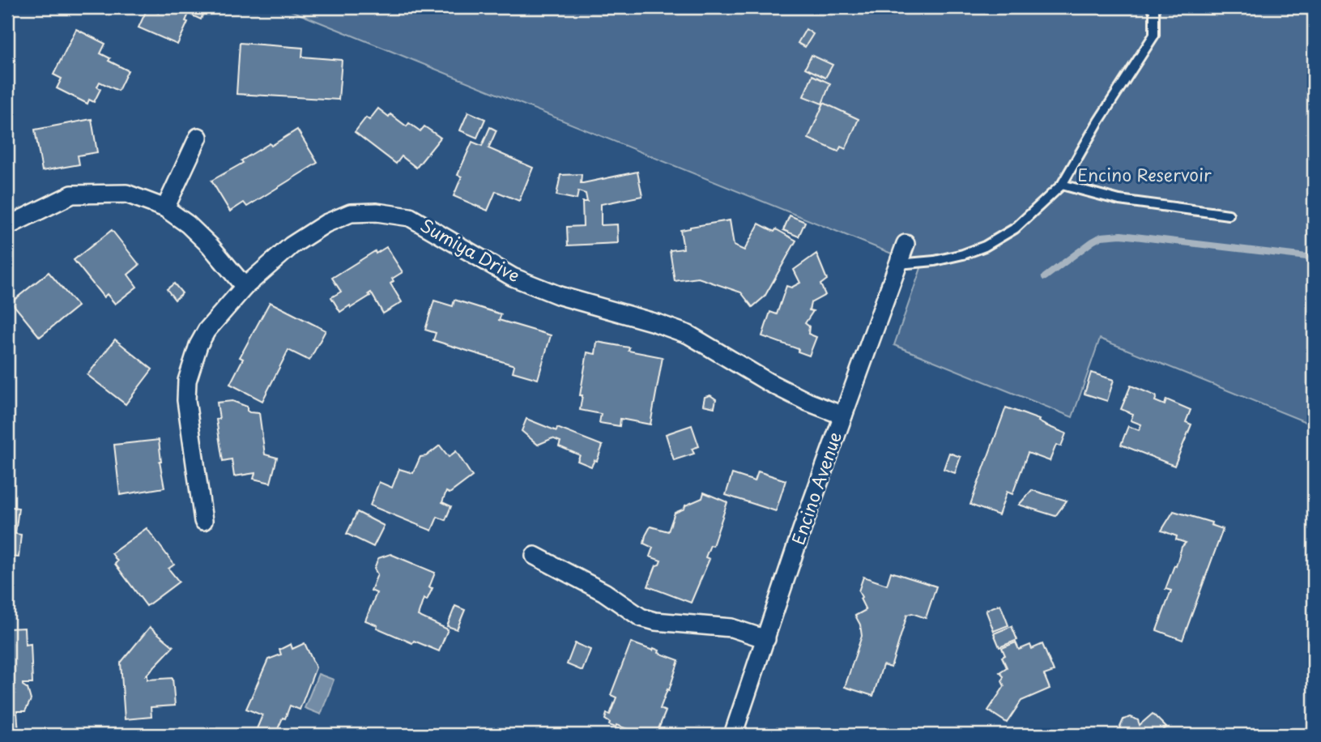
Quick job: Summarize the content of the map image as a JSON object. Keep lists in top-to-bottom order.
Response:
{
  "streets": {
    "street": ["Sumiya Drive", "Encino Avenue"]
  },
  "crossings": [
    ["Sumiya Drive", "Encino Avenue"]
  ],
  "parks": ["Encino Reservoir"]
}
